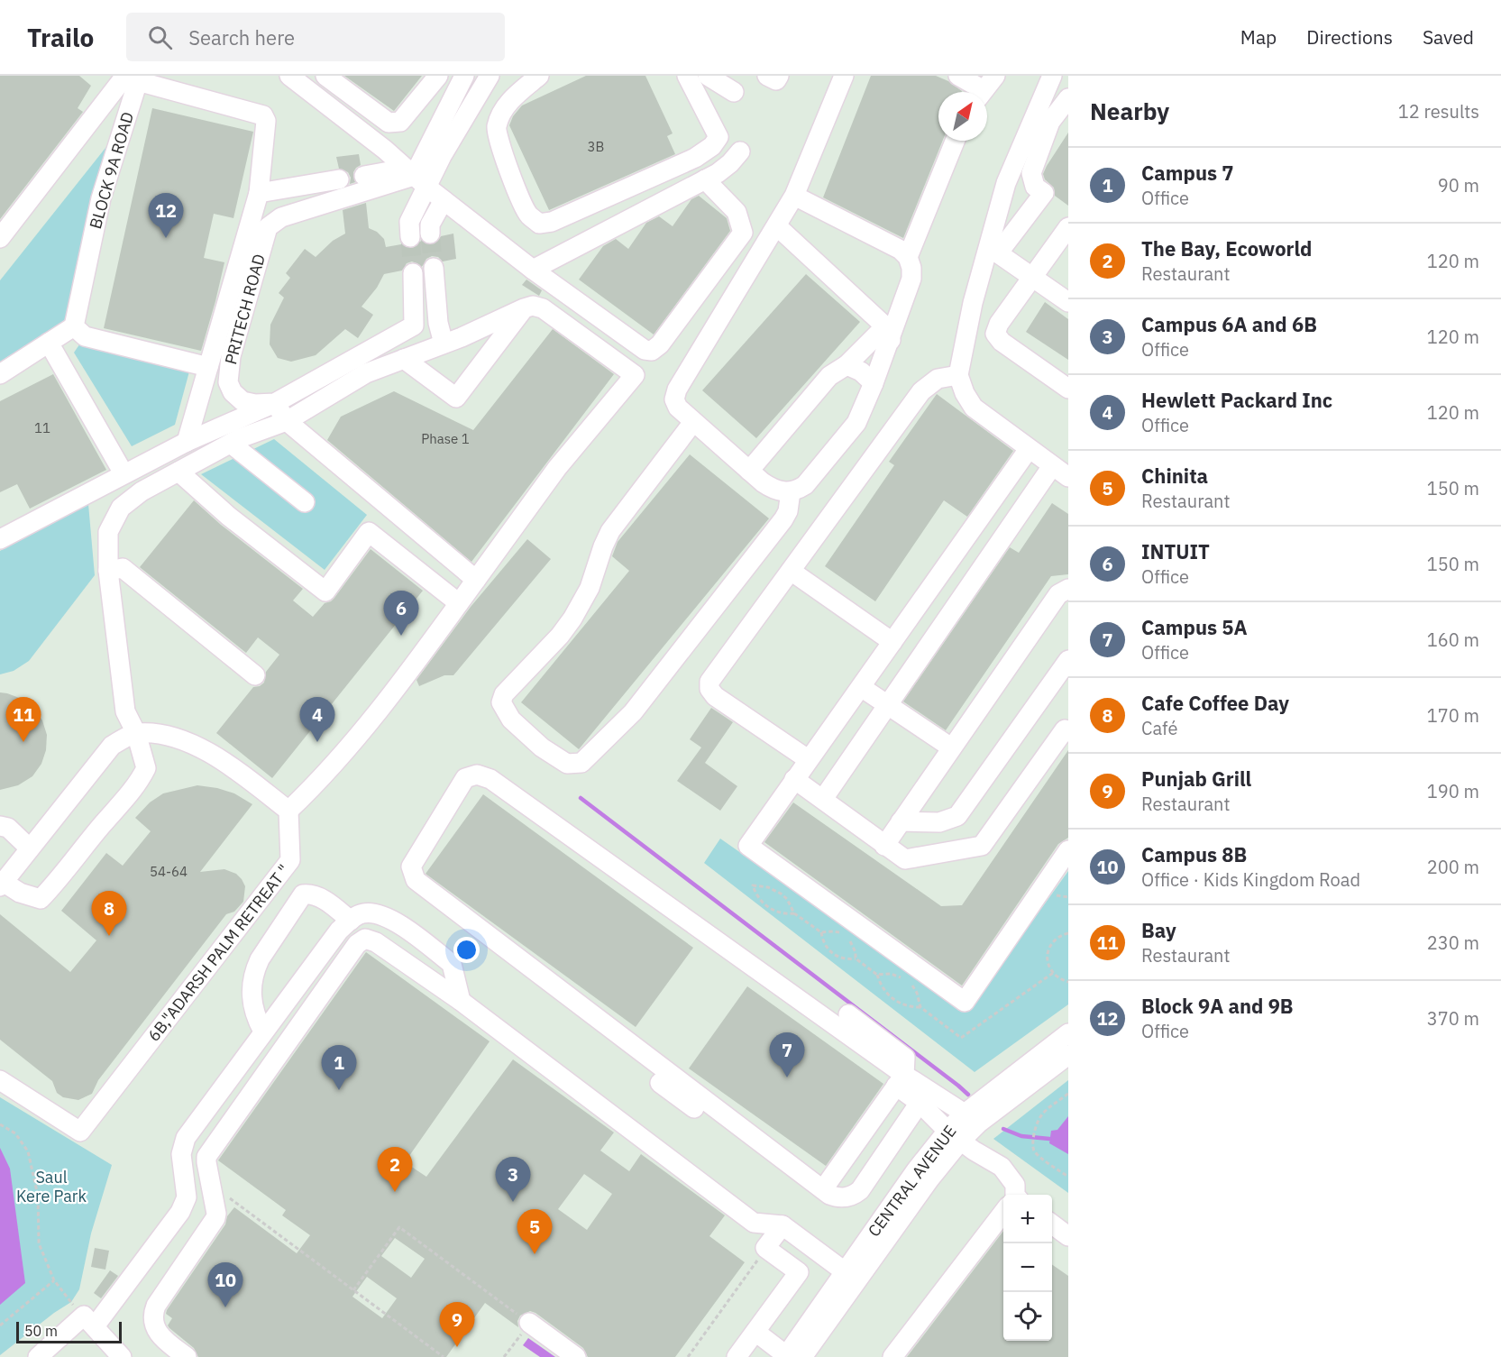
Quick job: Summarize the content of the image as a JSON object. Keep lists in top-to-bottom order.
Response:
{
  "streets": {
    "street": [
      "BLOCK 9A ROAD",
      "PRITECH ROAD",
      "6B,\"ADARSH PALM RETREAT \"",
      "CENTRAL AVENUE"
    ]
  },
  "parks": ["Saul Kere Park"],
  "house_numbers": [
    "3B",
    "11",
    "Phase 1",
    "54-64"
  ],
  "scale_bar": "50 m",
  "north": "top right",
  "page": {
    "header": "Trailo",
    "search": "Search here",
    "nav": ["Map", "Directions", "Saved"],
    "heading": ["Nearby", "12 results"],
    "list": [
      {
        "mark": "1",
        "name": "Campus 7",
        "note": "Office",
        "value": "90 m"
      },
      {
        "mark": "2",
        "name": "The Bay, Ecoworld",
        "note": "Restaurant",
        "value": "120 m"
      },
      {
        "mark": "3",
        "name": "Campus 6A and 6B",
        "note": "Office",
        "value": "120 m"
      },
      {
        "mark": "4",
        "name": "Hewlett Packard Inc",
        "note": "Office",
        "value": "120 m"
      },
      {
        "mark": "5",
        "name": "Chinita",
        "note": "Restaurant",
        "value": "150 m"
      },
      {
        "mark": "6",
        "name": "INTUIT",
        "note": "Office",
        "value": "150 m"
      },
      {
        "mark": "7",
        "name": "Campus 5A",
        "note": "Office",
        "value": "160 m"
      },
      {
        "mark": "8",
        "name": "Cafe Coffee Day",
        "note": "Café",
        "value": "170 m"
      },
      {
        "mark": "9",
        "name": "Punjab Grill",
        "note": "Restaurant",
        "value": "190 m"
      },
      {
        "mark": "10",
        "name": "Campus 8B",
        "note": "Office · Kids Kingdom Road",
        "value": "200 m"
      },
      {
        "mark": "11",
        "name": "Bay",
        "note": "Restaurant",
        "value": "230 m"
      },
      {
        "mark": "12",
        "name": "Block 9A and 9B",
        "note": "Office",
        "value": "370 m"
      }
    ],
    "pins": [
      "12",
      "6",
      "4",
      "11",
      "8",
      "7",
      "1",
      "2",
      "3",
      "5",
      "10",
      "9"
    ],
    "map_buttons": ["+", "−"],
    "scale": "50 m"
  }
}
